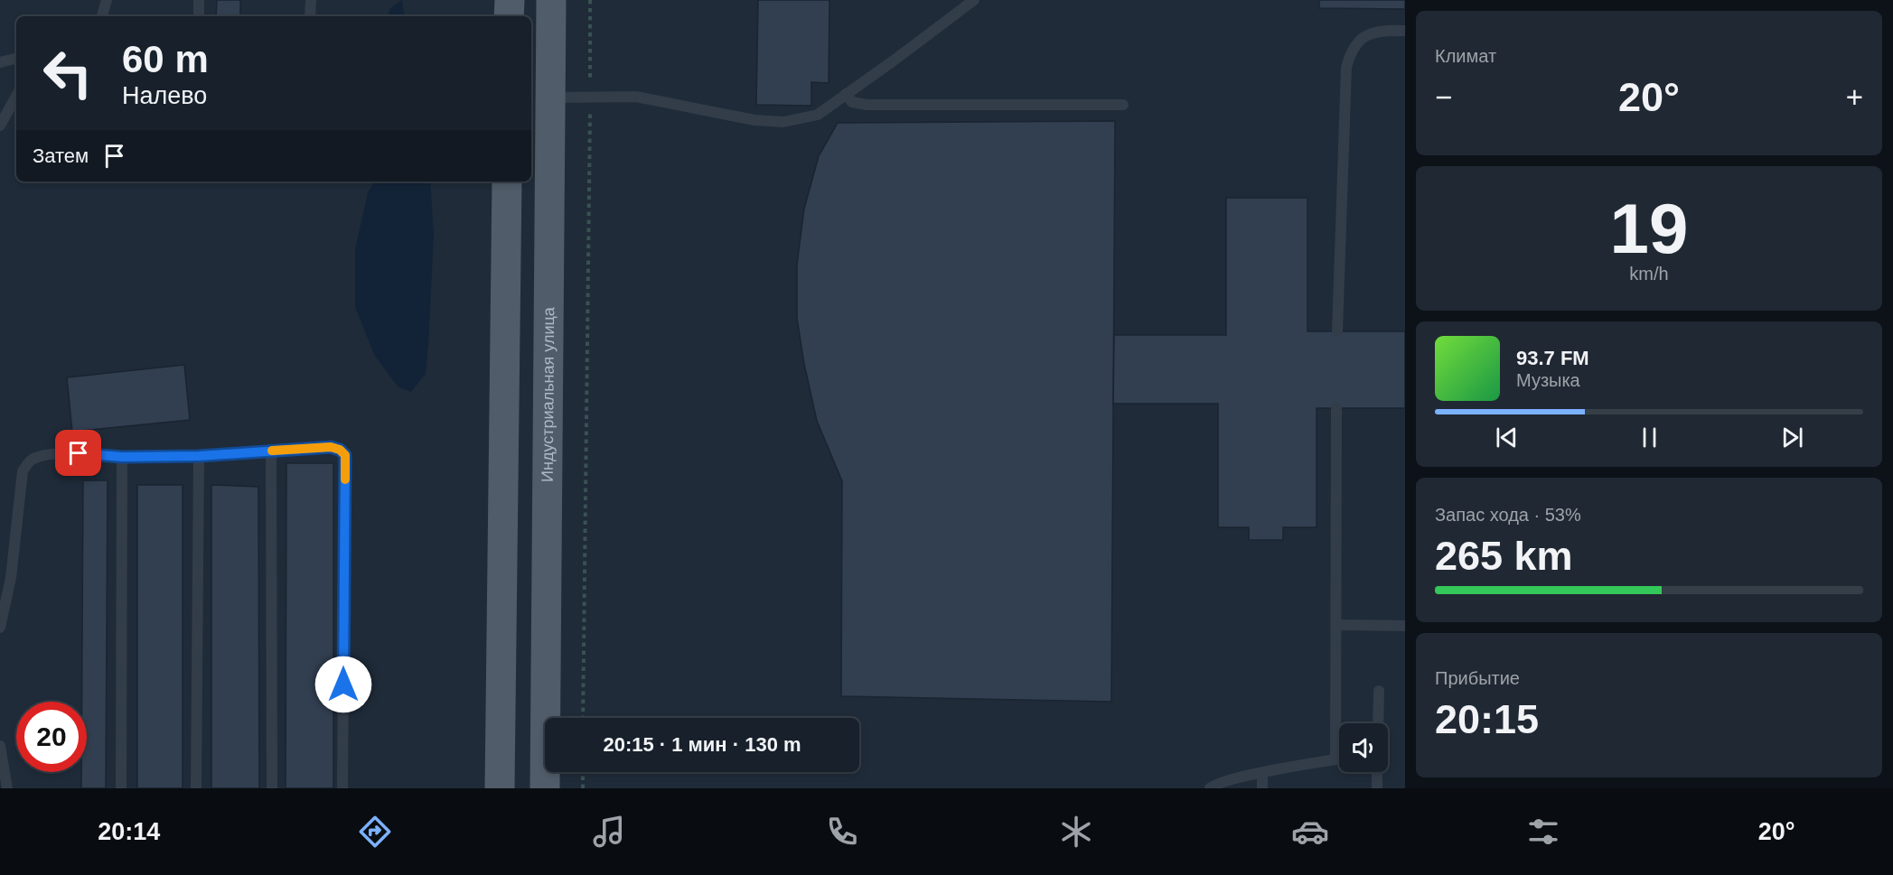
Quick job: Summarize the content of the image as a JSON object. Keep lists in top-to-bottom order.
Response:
{
  "streets": {
    "main road": ["Индустриальная улица"]
  },
  "page": {
    "tile": [
      "Климат",
      ["19", "km/h"],
      ["Запас хода · 53%", "265 km"],
      ["Прибытие", "20:15"]
    ],
    "turn": ["60 m", "Налево"],
    "heat": ["−", "20°", "+"],
    "then": "Затем",
    "song": ["93.7 FM", "Музыка"],
    "limit": "20",
    "trip": "20:15 · 1 мин · 130 m",
    "tabs": ["20:14", "20°"]
  }
}
